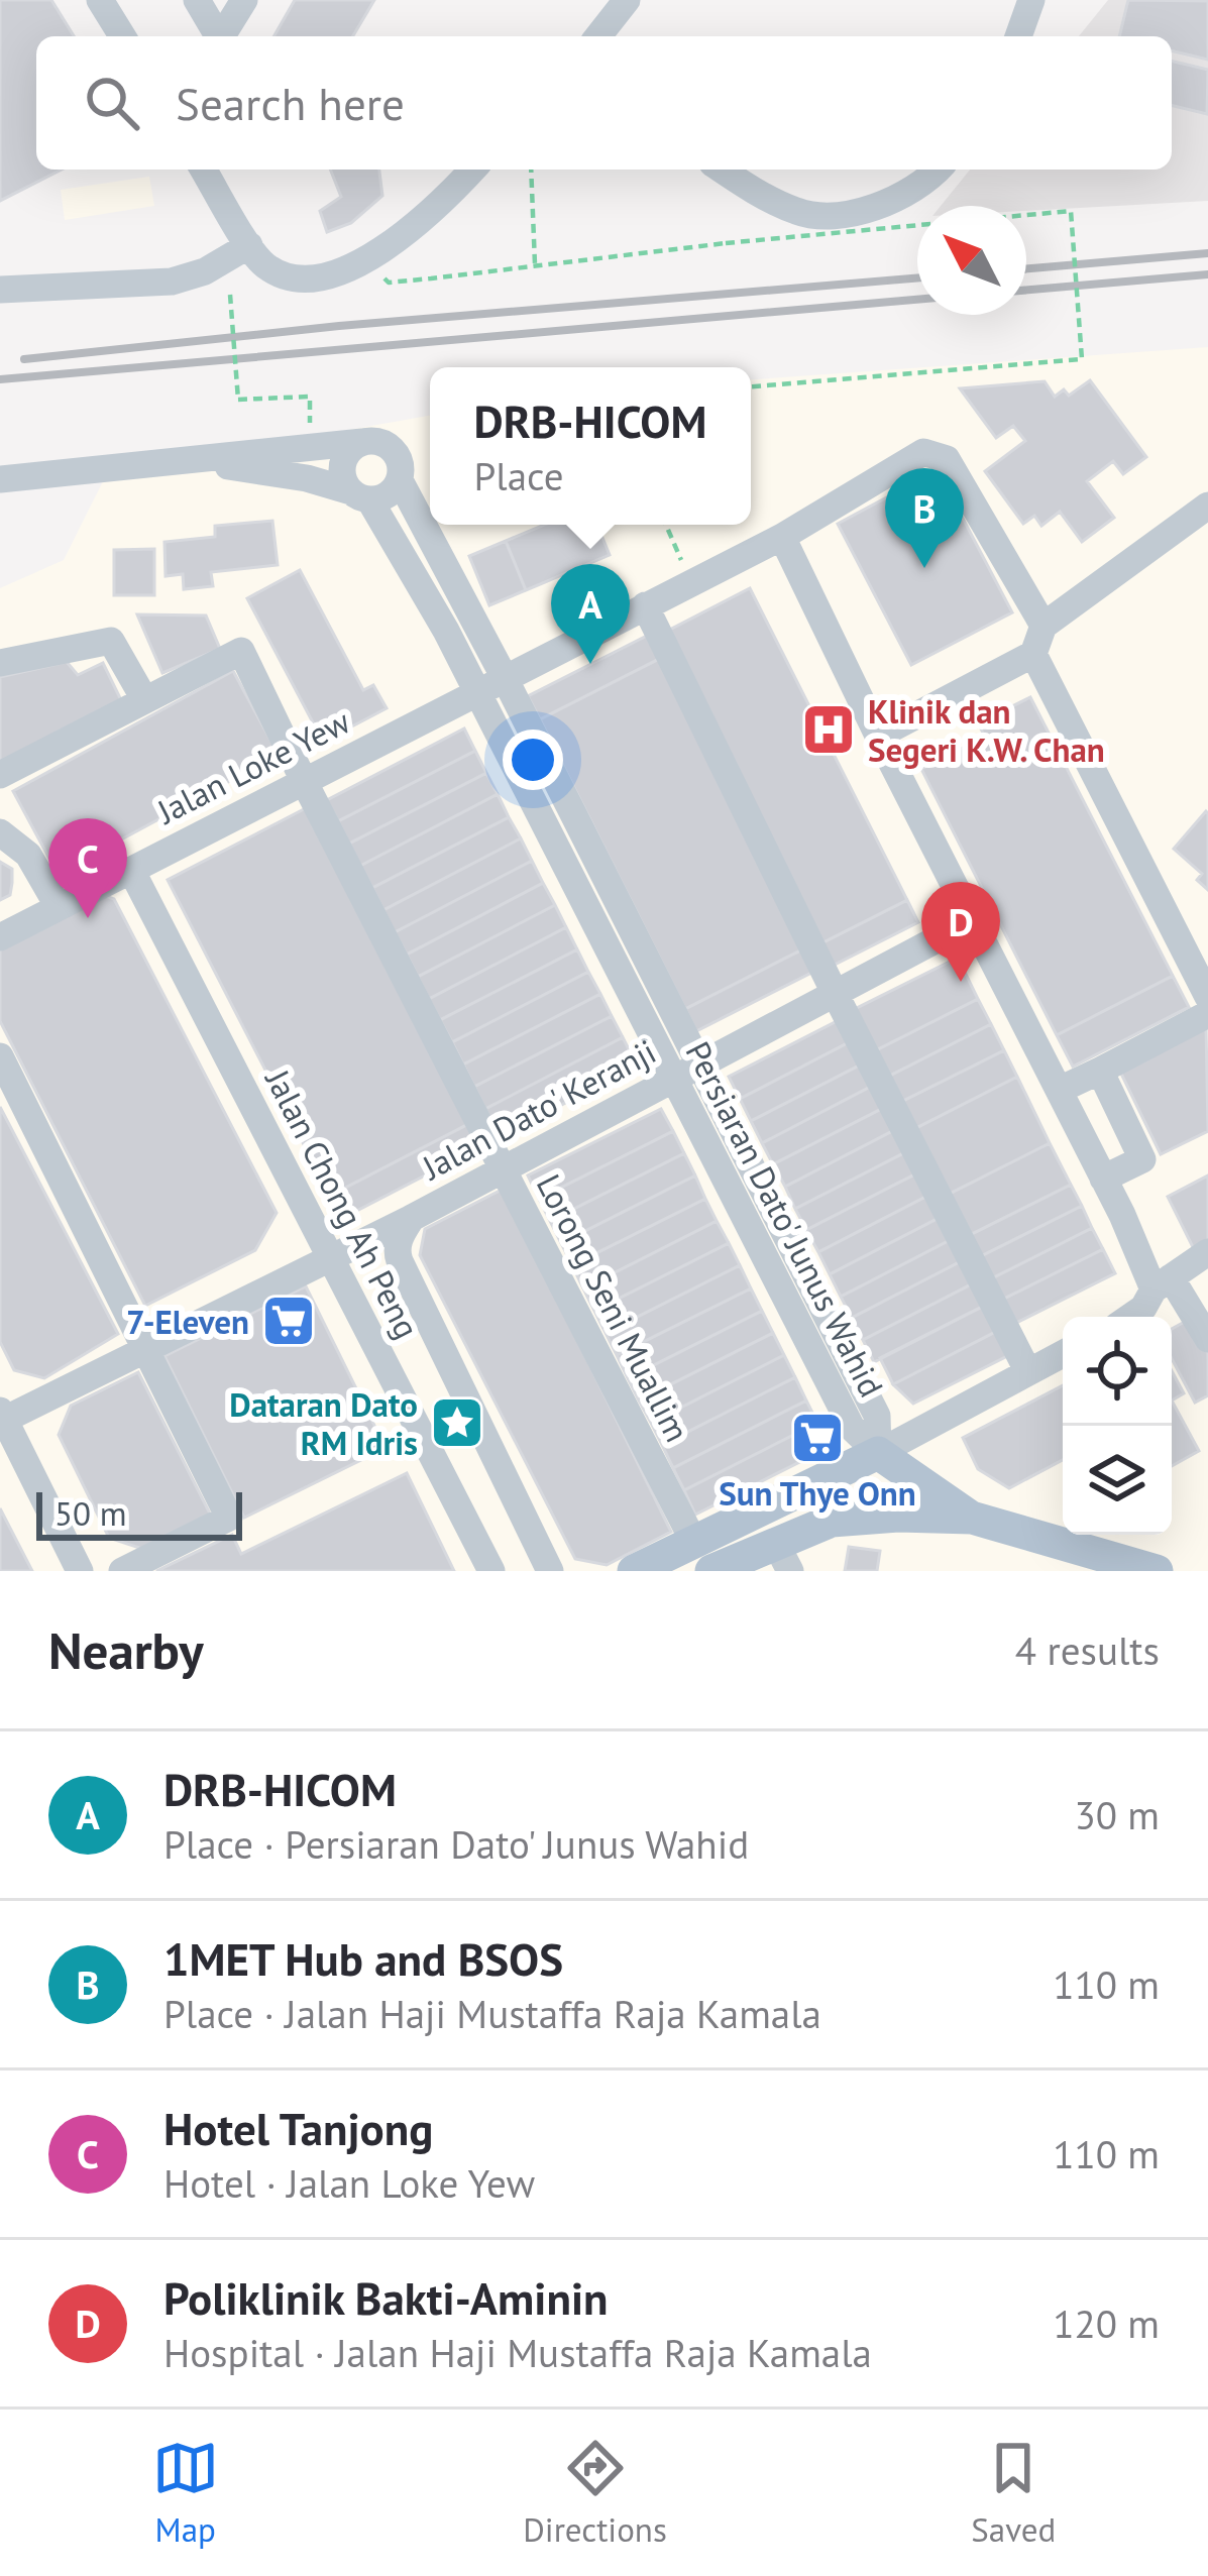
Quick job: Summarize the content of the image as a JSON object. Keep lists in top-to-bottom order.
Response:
{
  "streets": {
    "street": [
      "Jalan Loke Yew",
      "Jalan Dato' Keranji",
      "Jalan Chong Ah Peng",
      "Persiaran Dato' Junus Wahid",
      "Lorong Seni Muallim"
    ]
  },
  "crossings": [
    ["Jalan Loke Yew", "Jalan Chong Ah Peng"],
    ["Jalan Loke Yew", "Persiaran Dato' Junus Wahid"],
    ["Jalan Loke Yew", "Lorong Seni Muallim"],
    ["Jalan Dato' Keranji", "Jalan Chong Ah Peng"],
    ["Jalan Dato' Keranji", "Persiaran Dato' Junus Wahid"],
    ["Jalan Dato' Keranji", "Lorong Seni Muallim"]
  ],
  "places": {
    "hospital": ["Klinik dan Segeri K.W. Chan"],
    "supermarket": ["7-Eleven", "Sun Thye Onn"],
    "place": ["Dataran Dato RM Idris"]
  },
  "scale_bar": "50 m",
  "north": "top left",
  "page": {
    "search": "Search here",
    "popup": ["DRB-HICOM", "Place"],
    "pins": [
      "B",
      "A",
      "C",
      "D"
    ],
    "scale": "50 m",
    "heading": ["Nearby", "4 results"],
    "list": [
      {
        "mark": "A",
        "name": "DRB-HICOM",
        "note": "Place · Persiaran Dato' Junus Wahid",
        "value": "30 m"
      },
      {
        "mark": "B",
        "name": "1MET Hub and BSOS",
        "note": "Place · Jalan Haji Mustaffa Raja Kamala",
        "value": "110 m"
      },
      {
        "mark": "C",
        "name": "Hotel Tanjong",
        "note": "Hotel · Jalan Loke Yew",
        "value": "110 m"
      },
      {
        "mark": "D",
        "name": "Poliklinik Bakti-Aminin",
        "note": "Hospital · Jalan Haji Mustaffa Raja Kamala",
        "value": "120 m"
      }
    ],
    "nav": ["Map", "Directions", "Saved"]
  }
}
